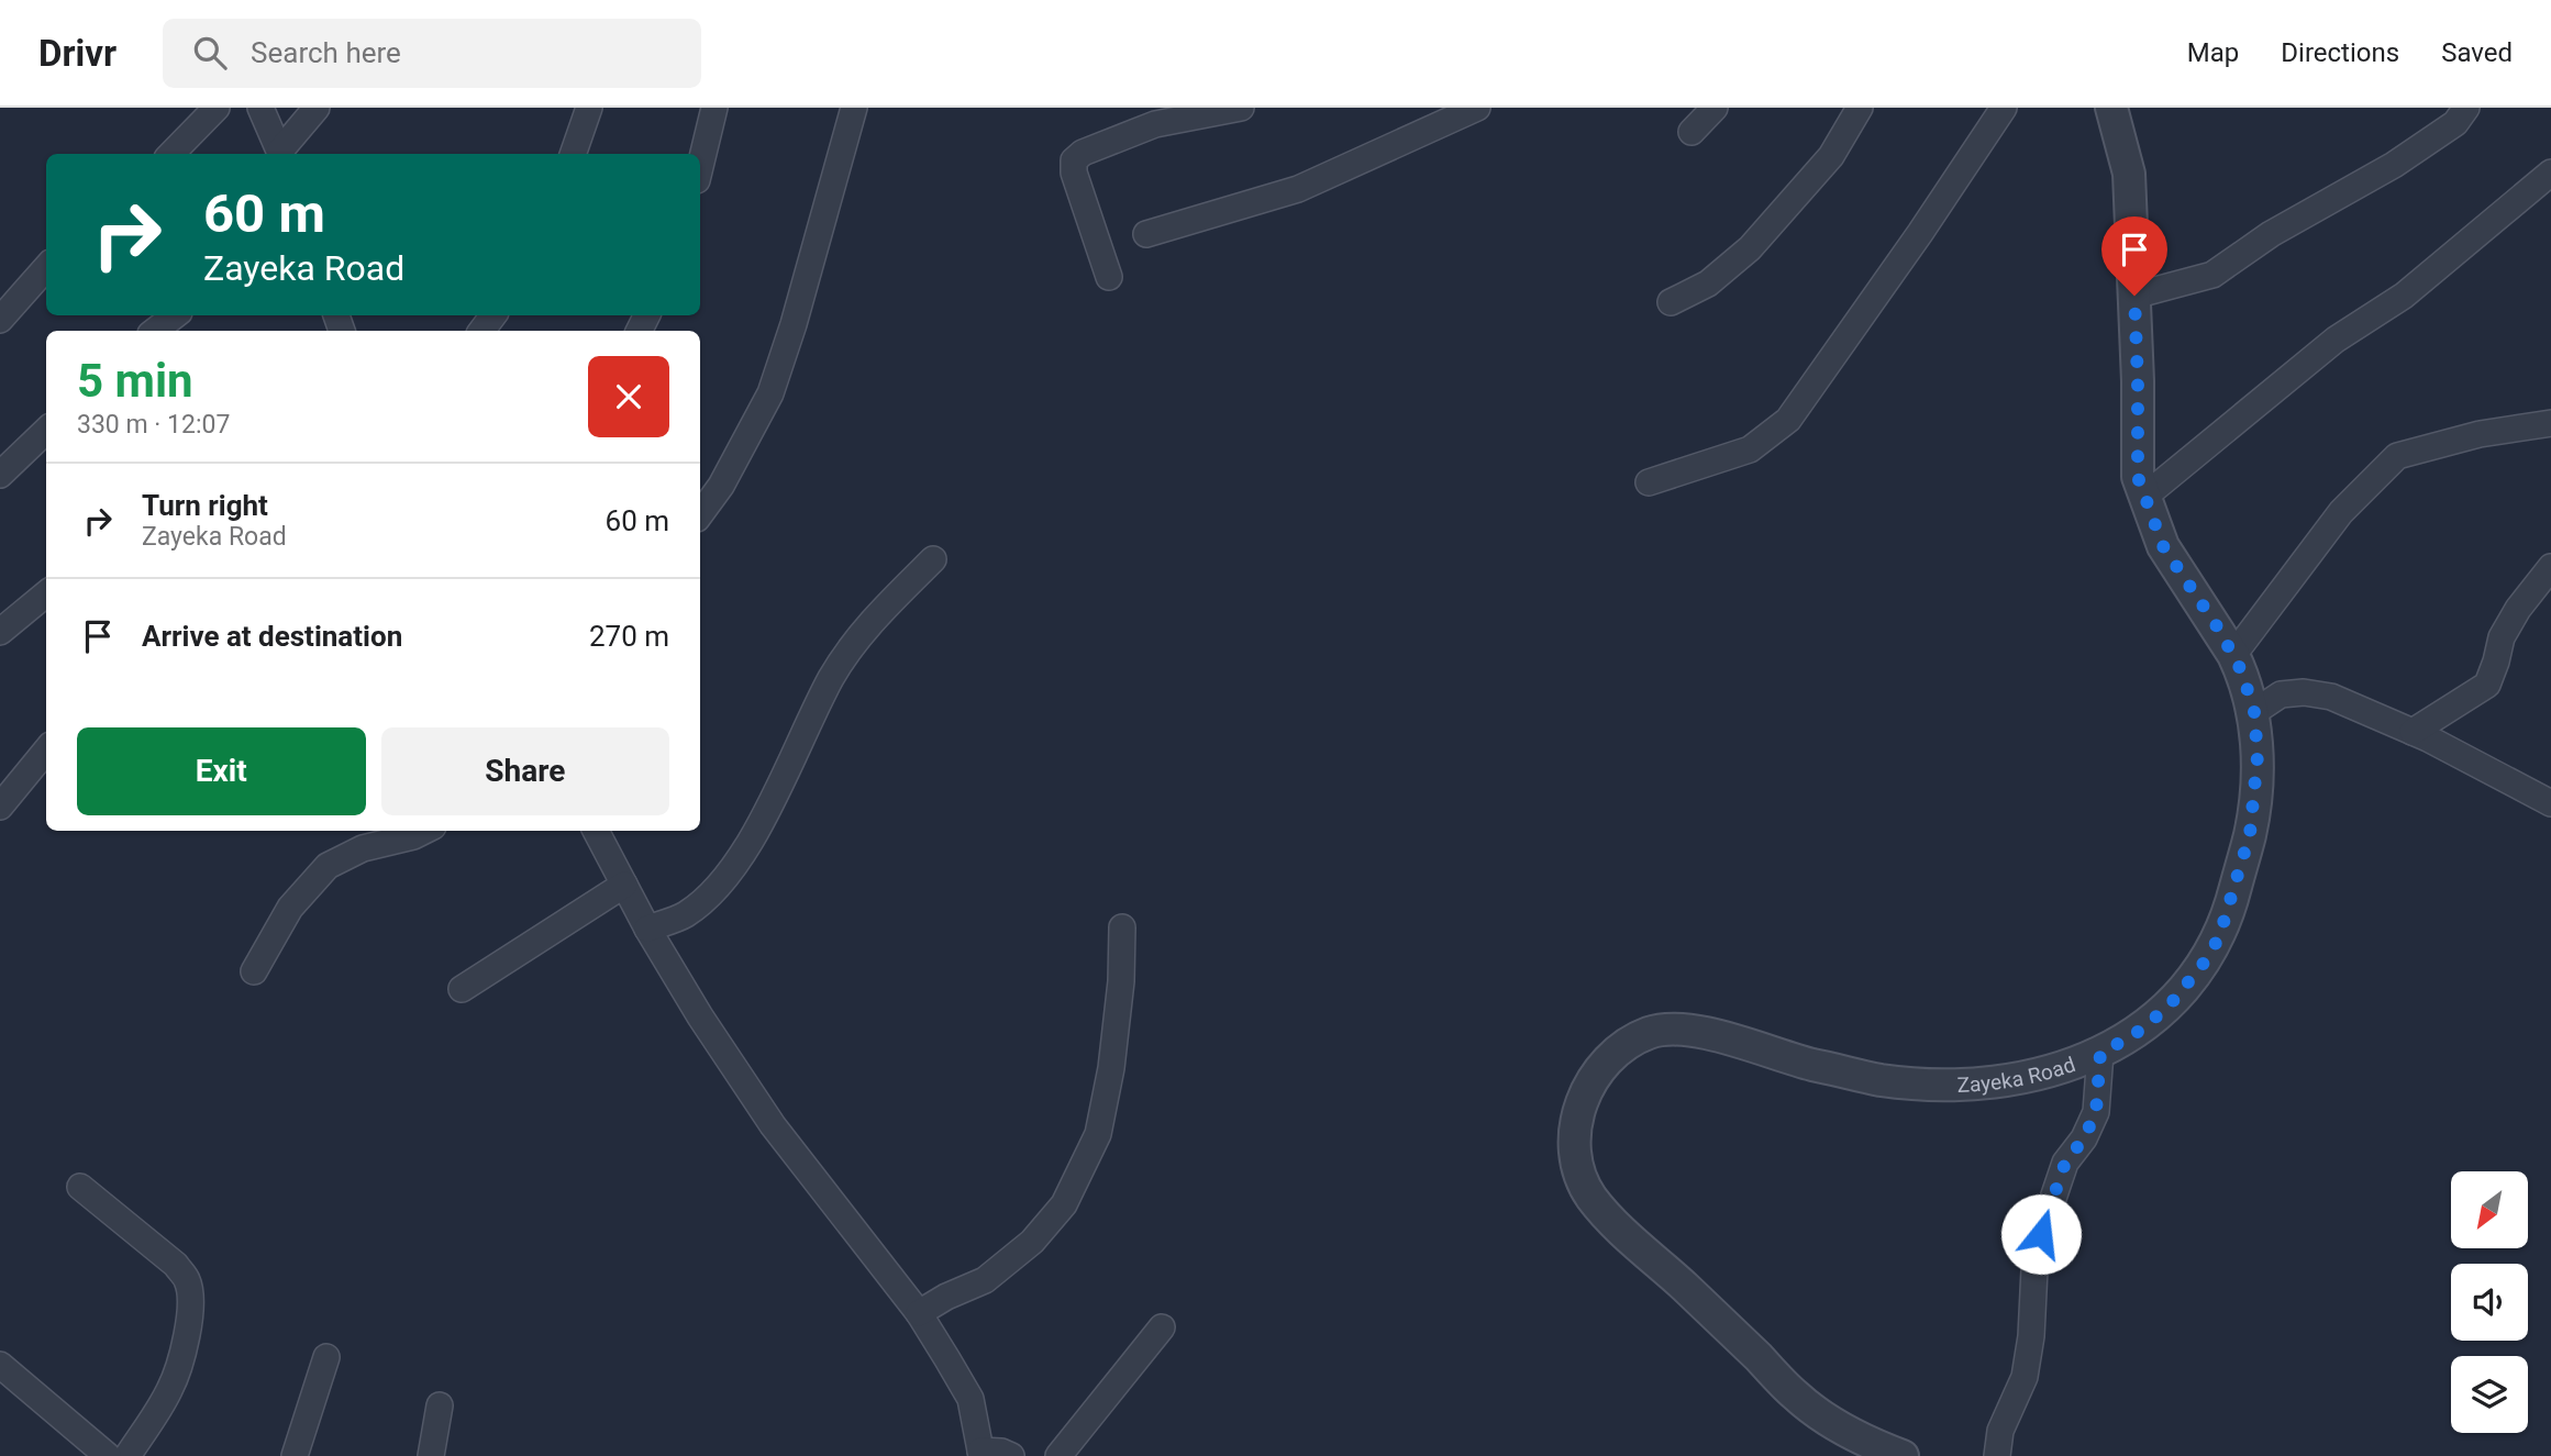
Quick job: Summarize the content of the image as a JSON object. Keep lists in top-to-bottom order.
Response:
{
  "streets": {
    "street": ["Zayeka Road"]
  },
  "north": "bottom left",
  "page": {
    "header": "Drivr",
    "search": "Search here",
    "nav": ["Map", "Directions", "Saved"],
    "turn": ["60 m", "Zayeka Road"],
    "heading": ["5 min", "330 m · 12:07"],
    "list": [
      {
        "name": "Turn right",
        "note": "Zayeka Road",
        "value": "60 m"
      },
      {
        "name": "Arrive at destination",
        "value": "270 m"
      }
    ],
    "buttons": ["Exit", "Share"]
  }
}
